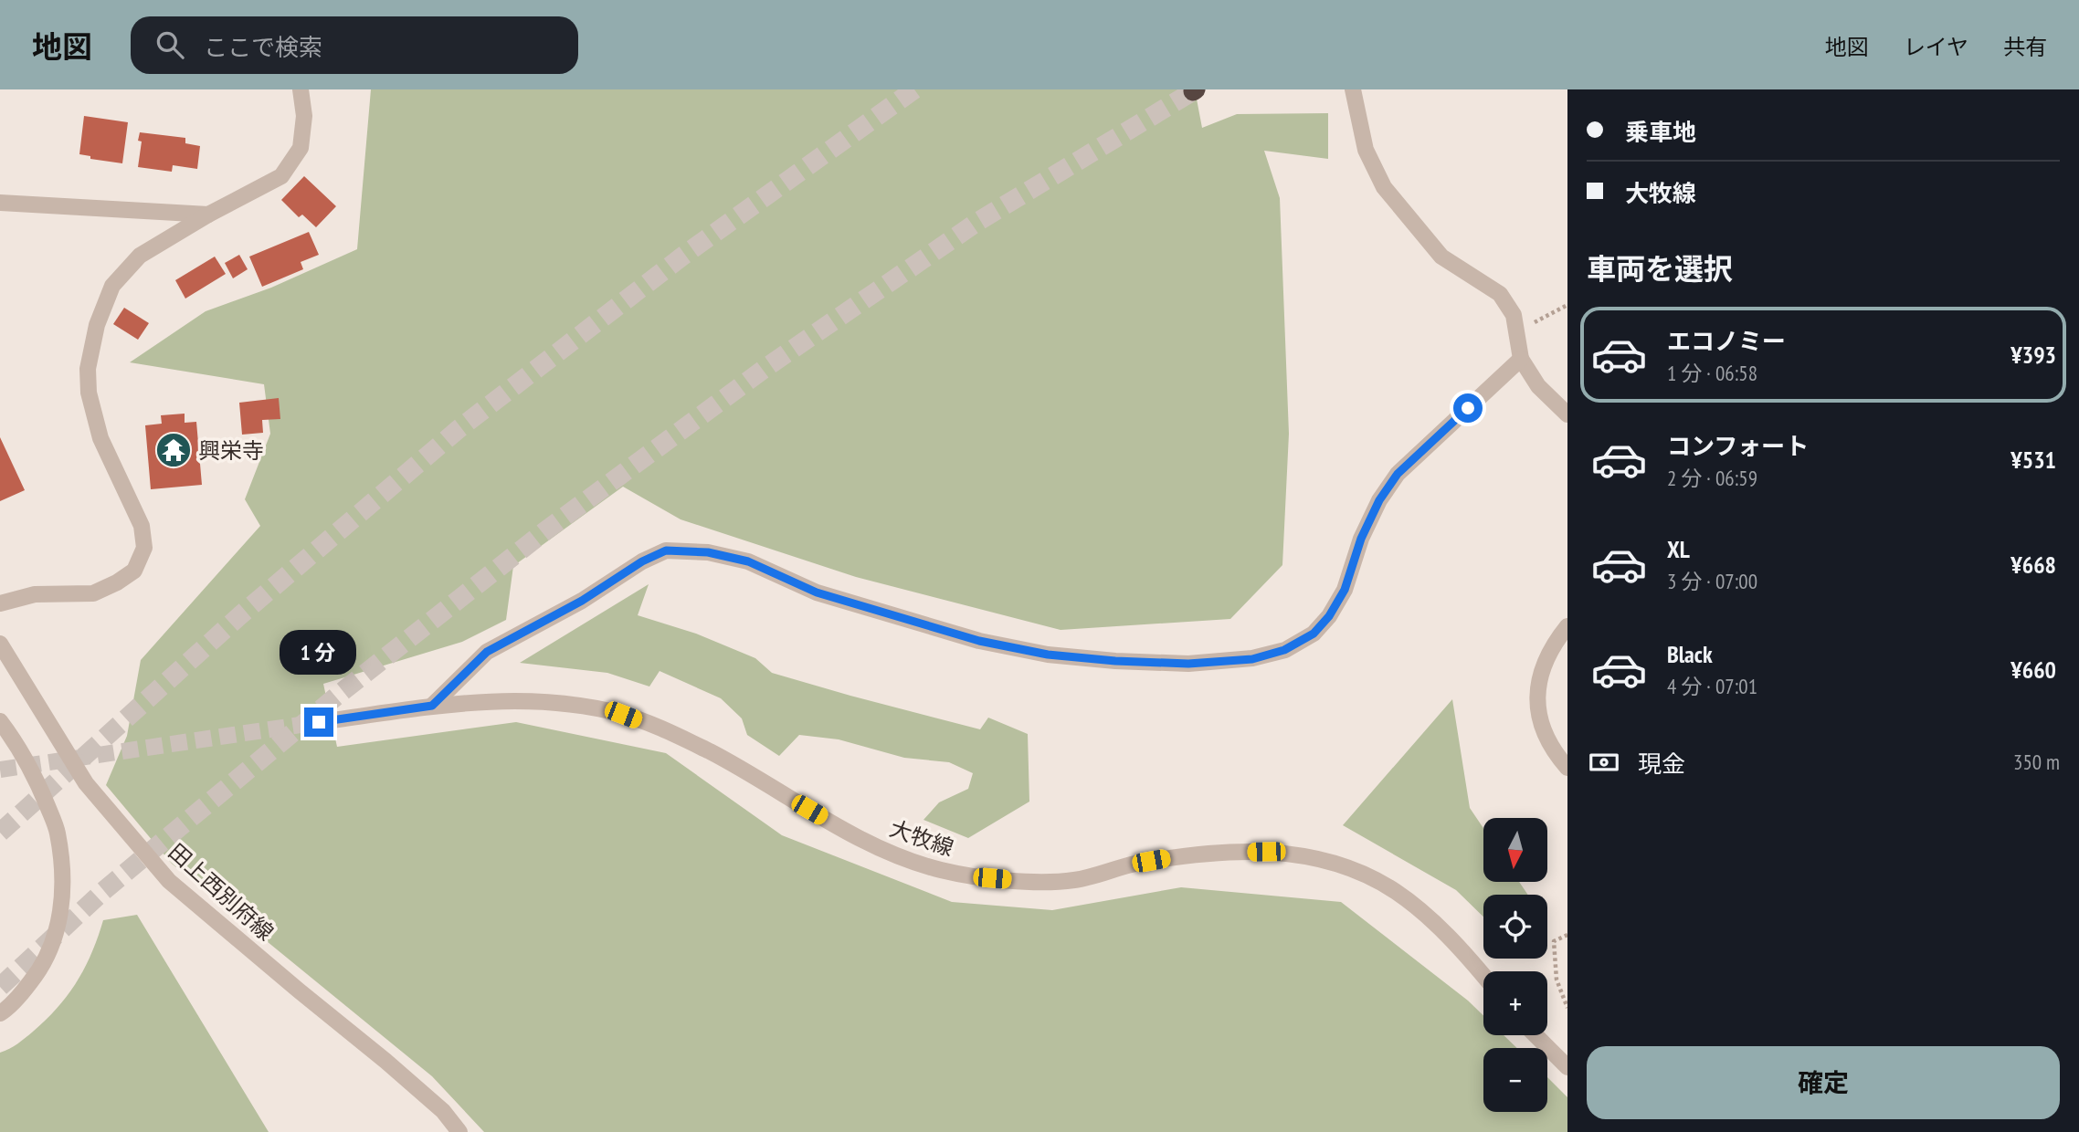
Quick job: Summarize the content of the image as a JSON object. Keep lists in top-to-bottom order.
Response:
{
  "streets": {
    "street": ["大牧線", "田上西別府線"]
  },
  "places": {
    "temple": ["興栄寺"]
  },
  "north": "bottom",
  "page": {
    "header": "地図",
    "search": "ここで検索",
    "nav": ["地図", "レイヤ", "共有"],
    "banner": ["乗車地", "大牧線"],
    "heading": "車両を選択",
    "list": [
      {
        "name": "エコノミー",
        "note": "1 分 · 06:58",
        "value": "¥393"
      },
      {
        "name": "コンフォート",
        "note": "2 分 · 06:59",
        "value": "¥531"
      },
      {
        "name": "XL",
        "note": "3 分 · 07:00",
        "value": "¥668"
      },
      {
        "name": "Black",
        "note": "4 分 · 07:01",
        "value": "¥660"
      }
    ],
    "bubble": "1 分",
    "pay": ["現金", "350 m"],
    "map_buttons": ["+", "−"],
    "buttons": "確定"
  }
}
